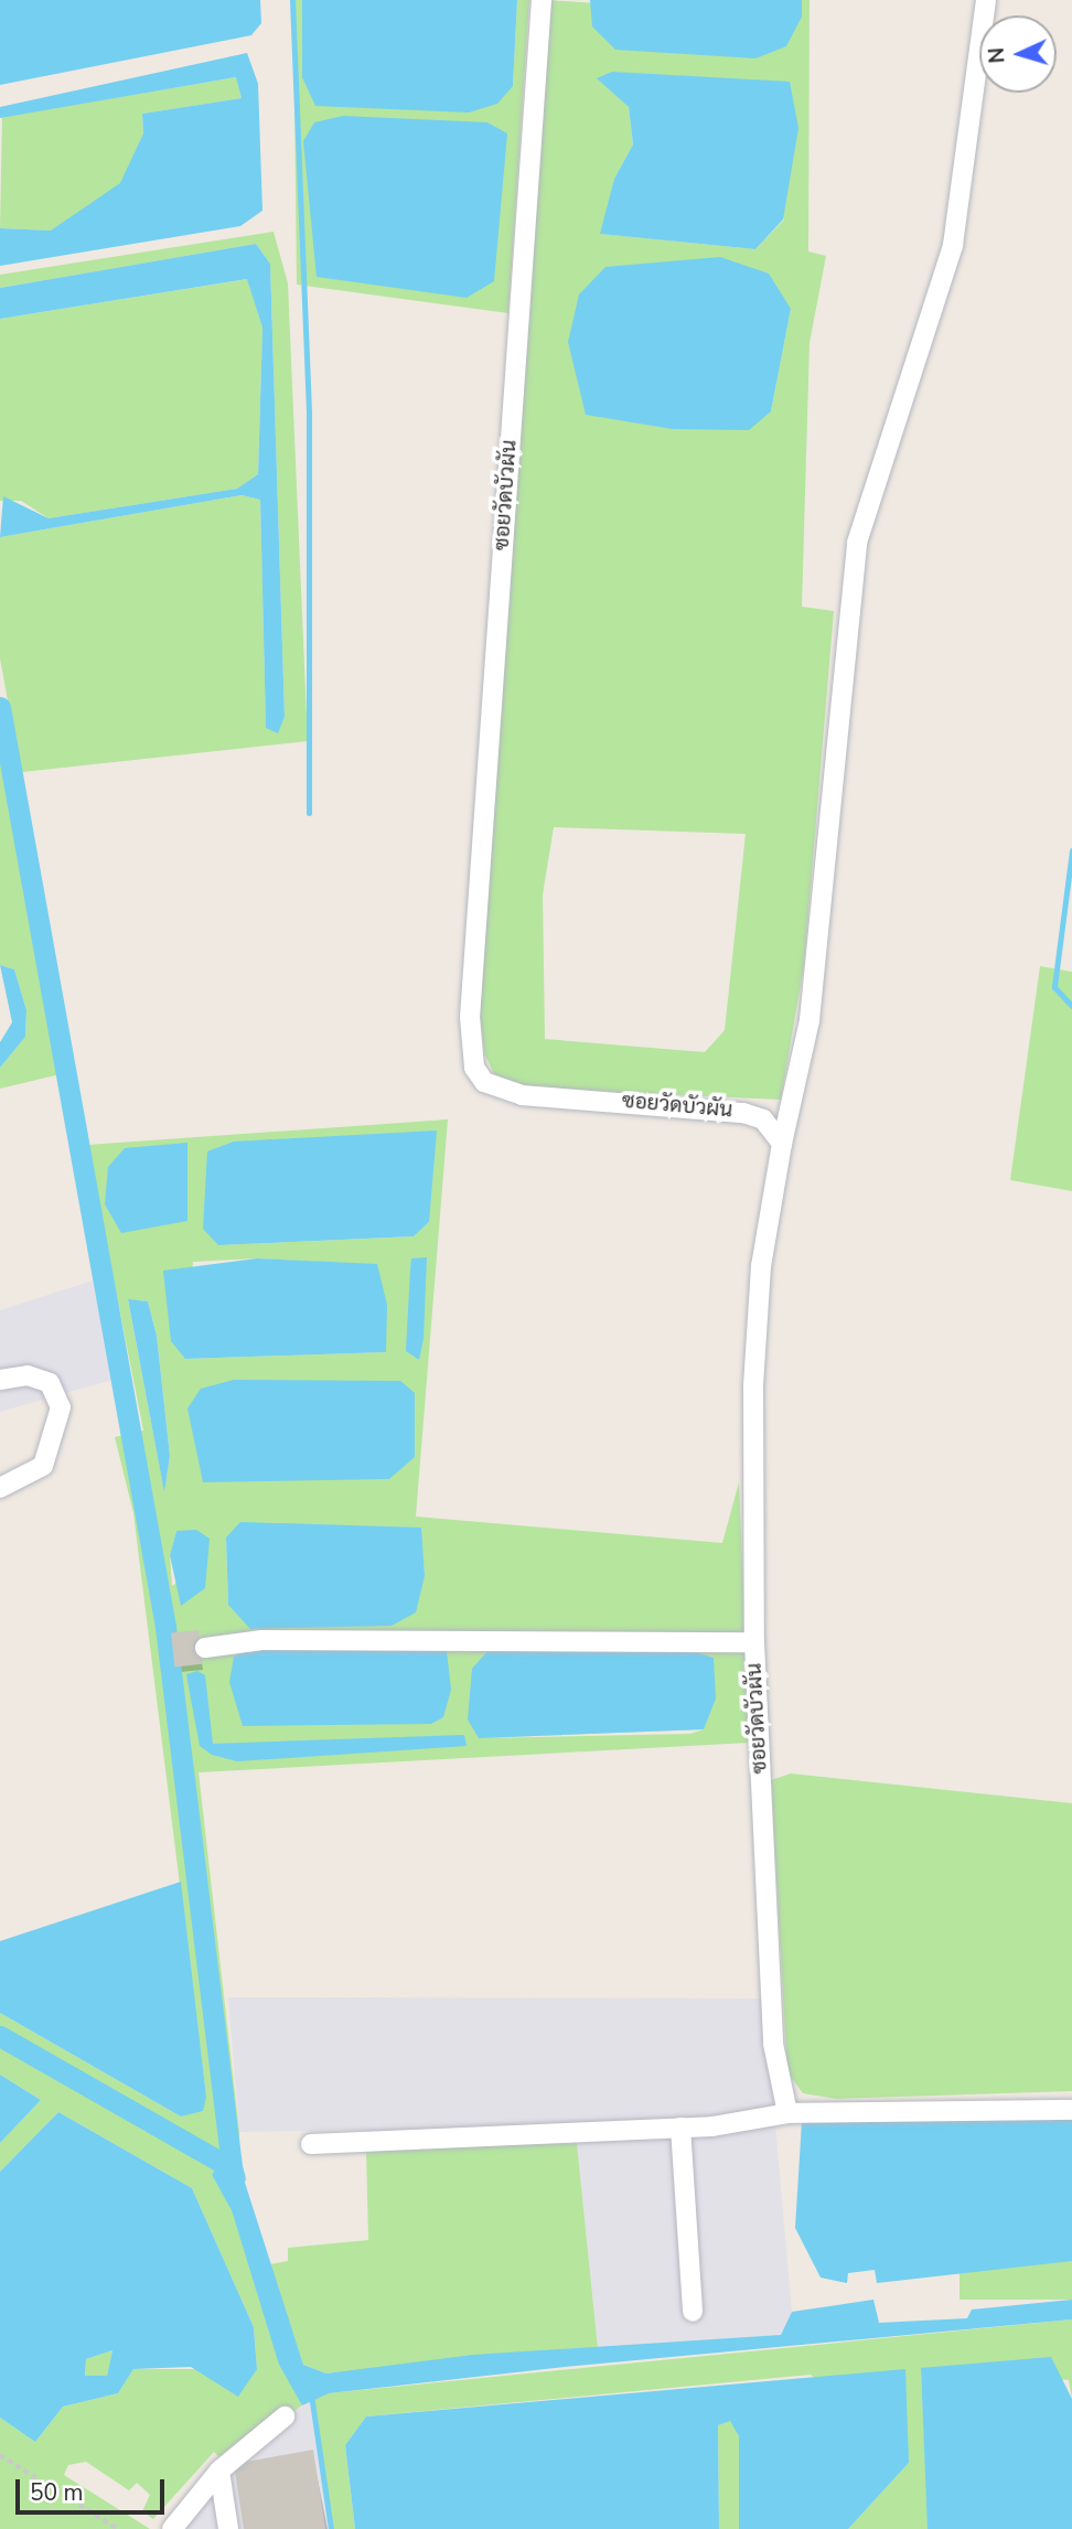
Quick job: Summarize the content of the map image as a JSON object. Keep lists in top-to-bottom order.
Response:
{
  "streets": {
    "street": ["ซอยวัดบัวผัน"]
  },
  "scale_bar": "50 m",
  "north": "left"
}
